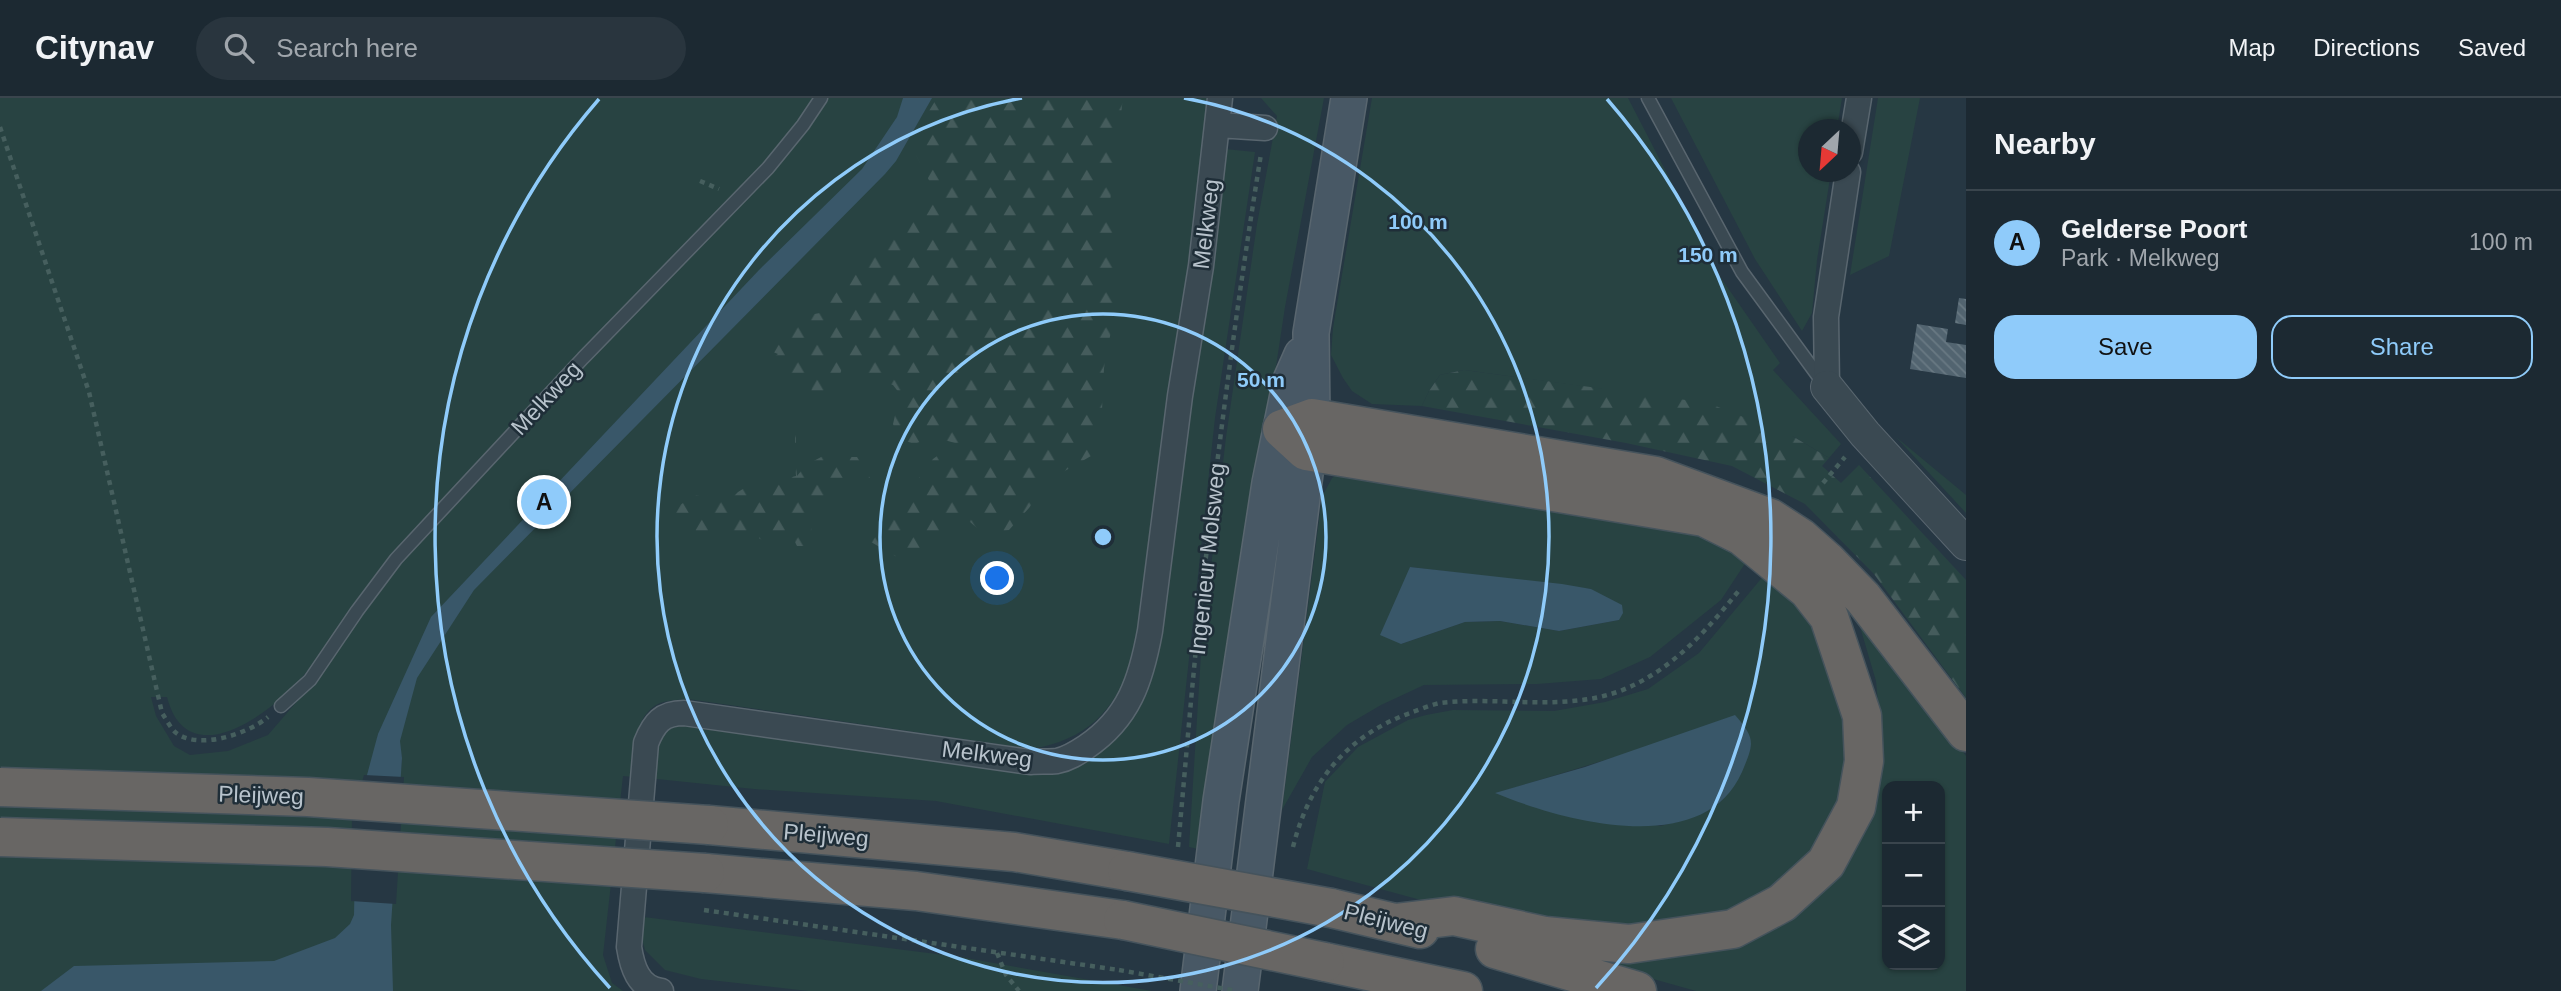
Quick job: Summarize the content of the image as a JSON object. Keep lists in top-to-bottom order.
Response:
{
  "streets": {
    "highway": ["Pleijweg"],
    "main road": ["Ingenieur Molsweg"],
    "street": ["Melkweg"]
  },
  "north": "bottom left",
  "page": {
    "header": "Citynav",
    "search": "Search here",
    "nav": ["Map", "Directions", "Saved"],
    "heading": "Nearby",
    "list": [
      {
        "mark": "A",
        "name": "Gelderse Poort",
        "note": "Park · Melkweg",
        "value": "100 m"
      }
    ],
    "buttons": ["Save", "Share"],
    "pins": "A",
    "map_buttons": ["+", "−"]
  },
  "rings": ["100 m", "150 m", "50 m"]
}
